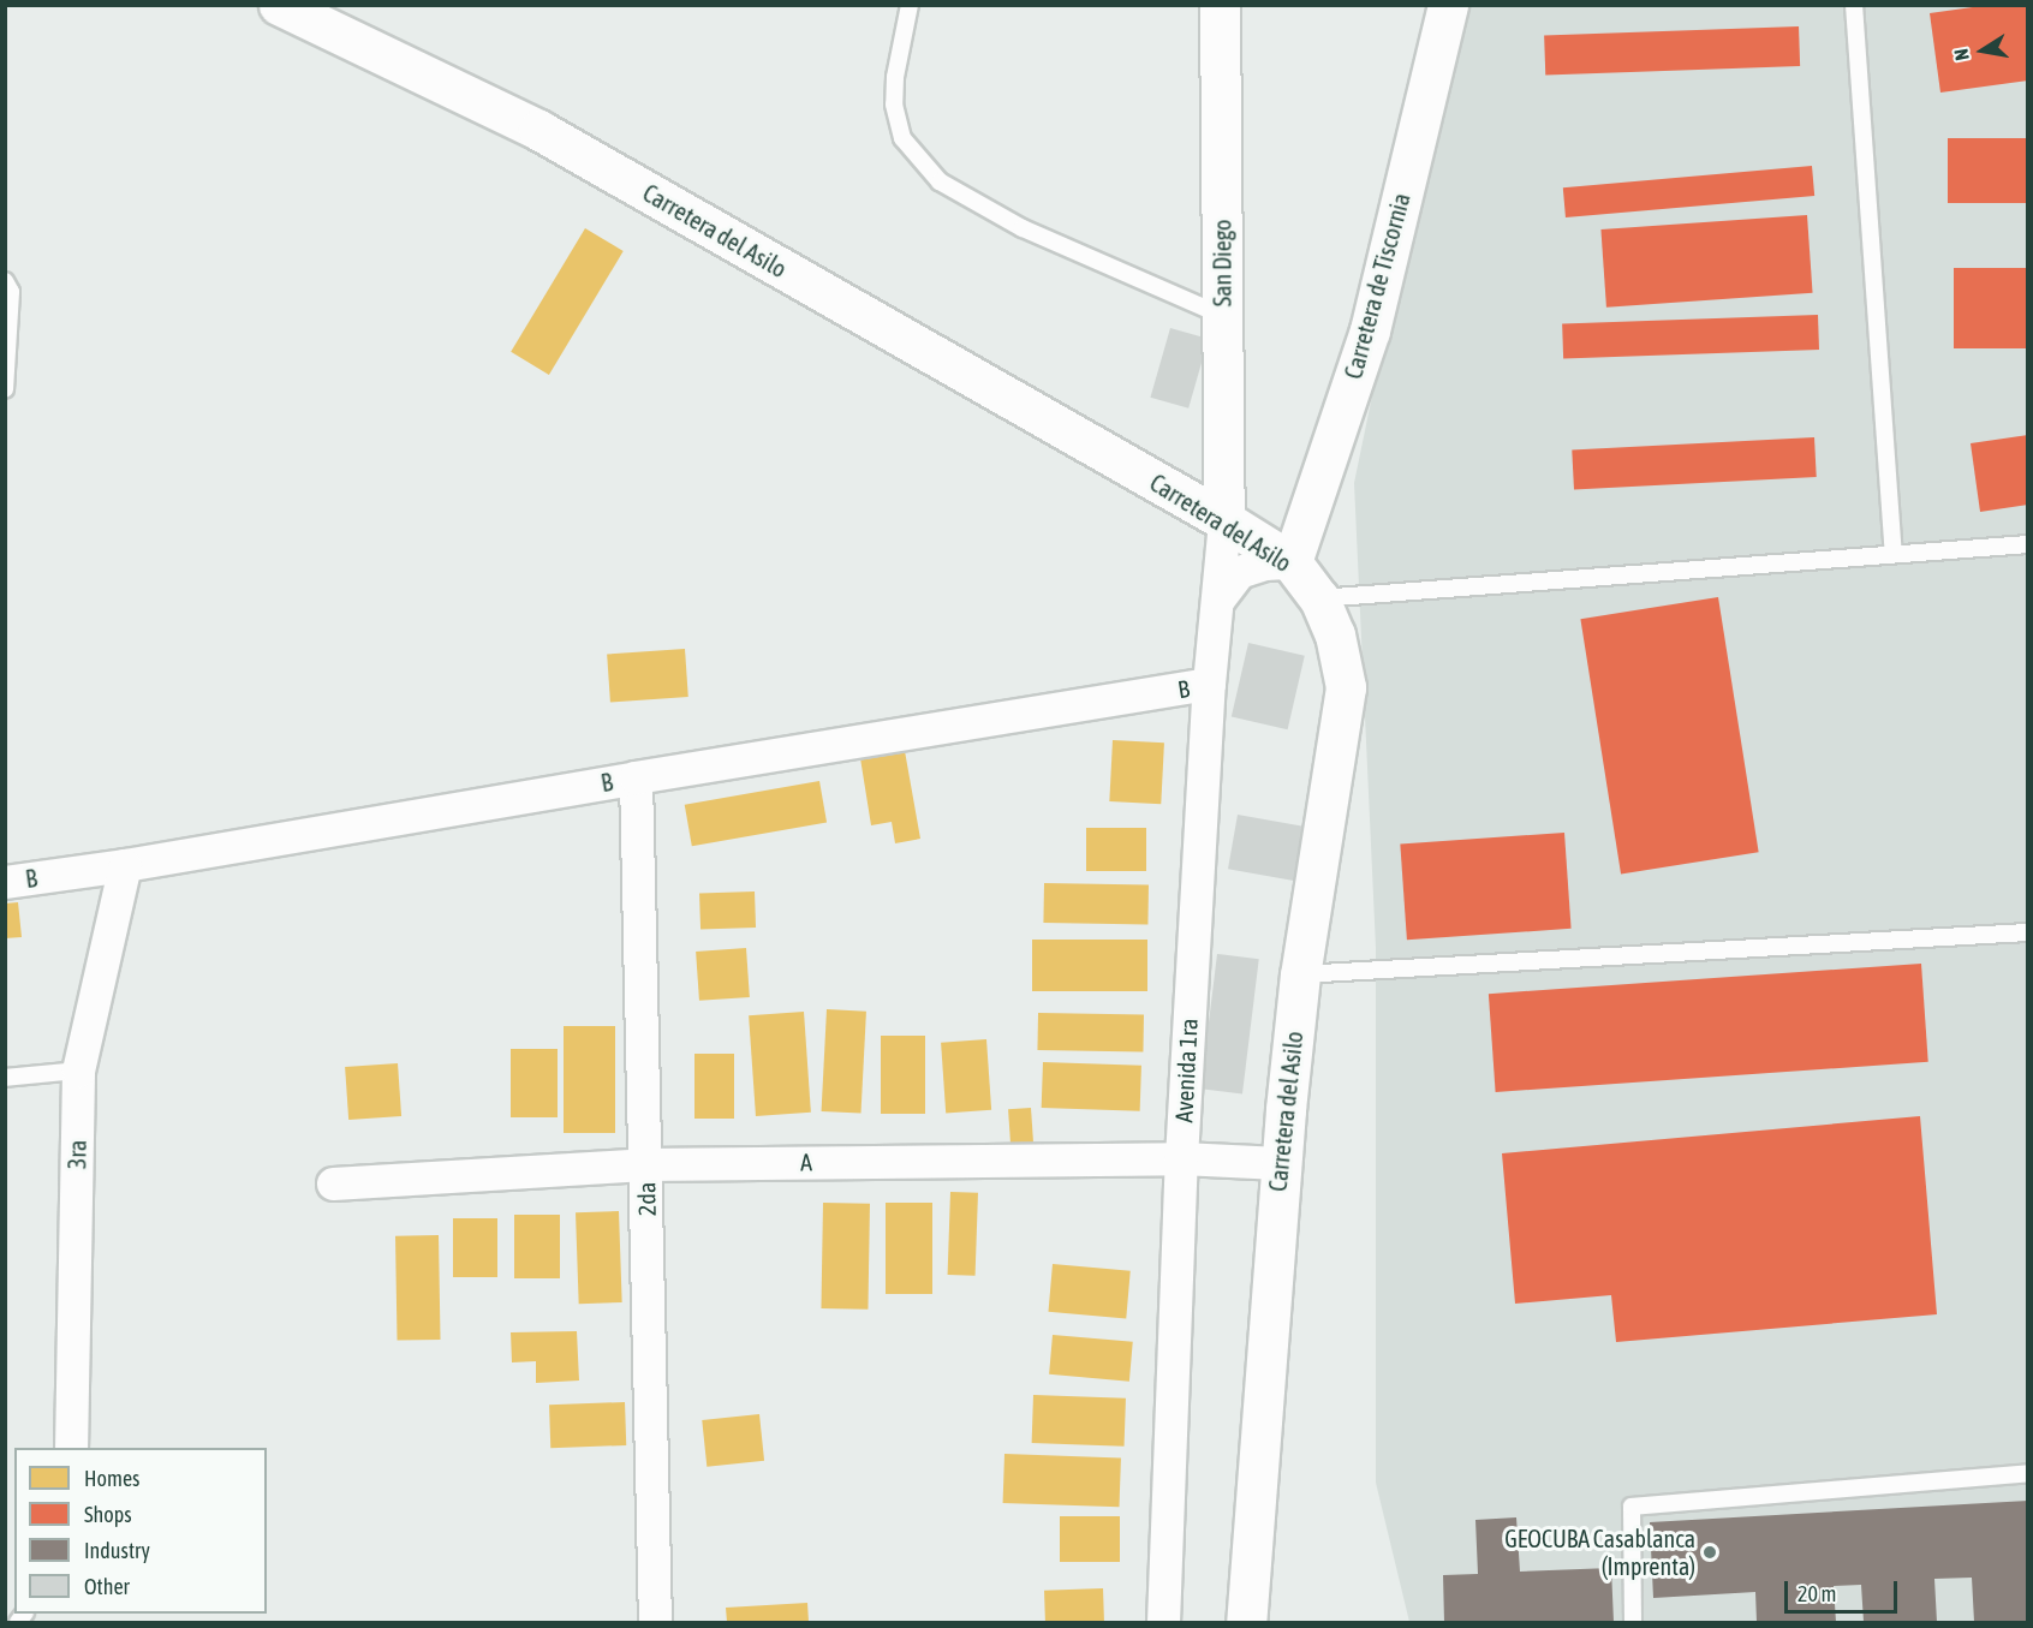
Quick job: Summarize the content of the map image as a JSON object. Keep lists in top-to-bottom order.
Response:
{
  "streets": {
    "street": [
      "Carretera del Asilo",
      "San Diego",
      "Carretera de Tiscornia",
      "B",
      "Avenida 1ra",
      "3ra",
      "A",
      "2da"
    ]
  },
  "crossings": [
    ["Carretera del Asilo", "San Diego"],
    ["Carretera del Asilo", "Carretera de Tiscornia"],
    ["Carretera del Asilo", "Avenida 1ra"],
    ["Carretera del Asilo", "A"],
    ["San Diego", "Avenida 1ra"],
    ["B", "Avenida 1ra"],
    ["B", "3ra"],
    ["B", "2da"],
    ["Avenida 1ra", "A"],
    ["A", "2da"]
  ],
  "places": ["GEOCUBA Casablanca (Imprenta)"],
  "legend": [
    "Homes",
    "Shops",
    "Industry",
    "Other"
  ],
  "scale_bar": "20 m",
  "north": "left"
}
